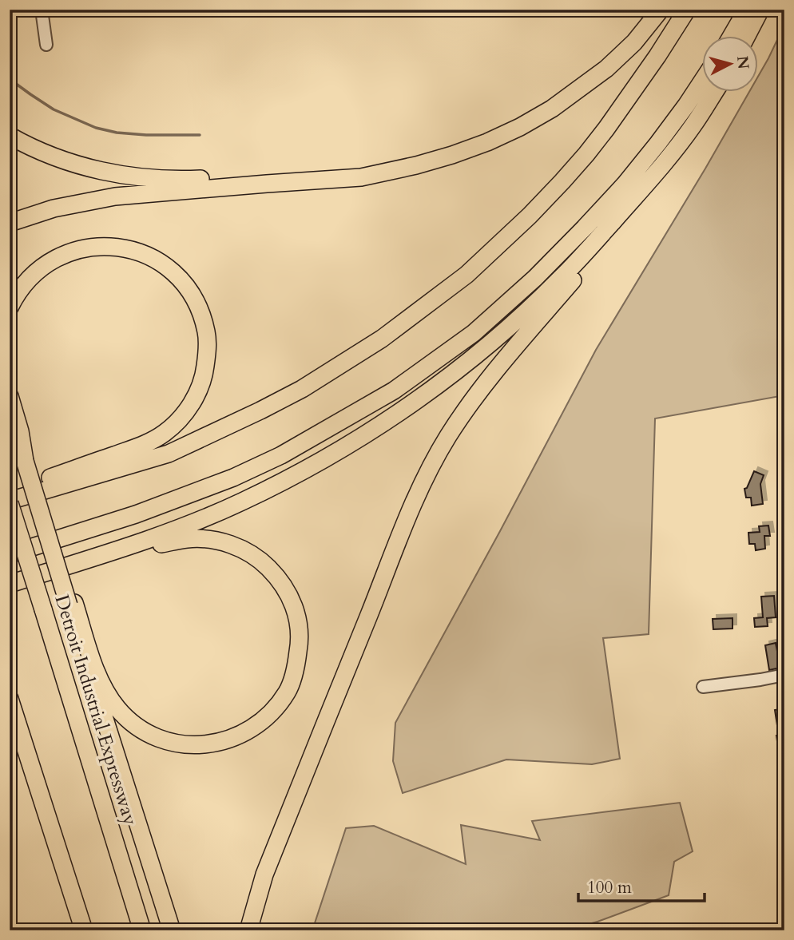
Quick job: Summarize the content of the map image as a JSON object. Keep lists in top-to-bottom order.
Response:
{
  "streets": {
    "highway": ["Detroit Industrial Expressway"]
  },
  "scale_bar": "100 m",
  "north": "right"
}
